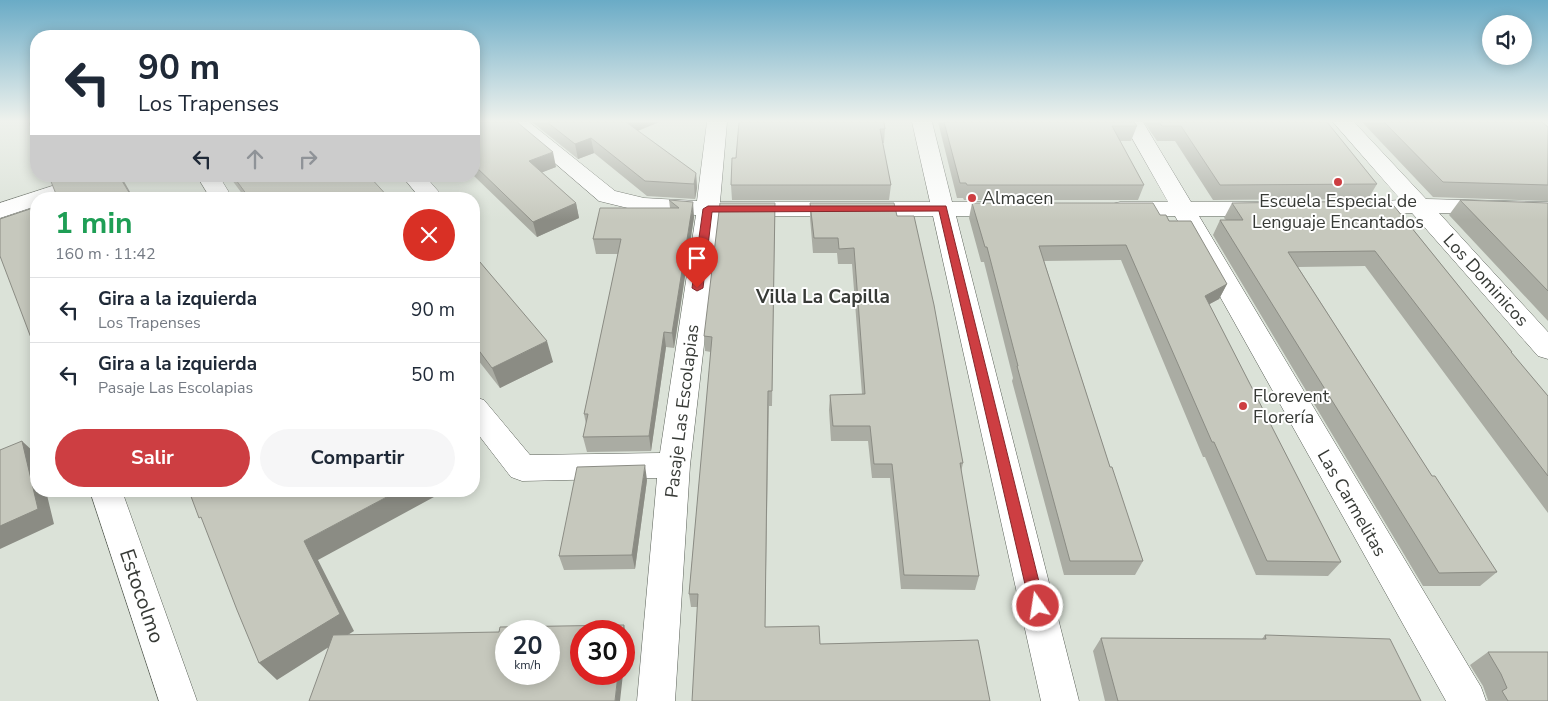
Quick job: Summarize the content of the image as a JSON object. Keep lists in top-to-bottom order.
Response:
{
  "streets": {
    "street": [
      "Los Dominicos",
      "Pasaje Las Escolapias",
      "Las Carmelitas",
      "Estocolmo"
    ]
  },
  "districts": ["Villa La Capilla"],
  "places": ["Escuela Especial de Lenguaje Encantados", "Almacen", "Florevent Florería"],
  "page": {
    "turn": ["90 m", "Los Trapenses"],
    "heading": ["1 min", "160 m · 11:42"],
    "list": [
      {
        "name": "Gira a la izquierda",
        "note": "Los Trapenses",
        "value": "90 m"
      },
      {
        "name": "Gira a la izquierda",
        "note": "Pasaje Las Escolapias",
        "value": "50 m"
      }
    ],
    "buttons": ["Salir", "Compartir"],
    "speed": "20 km/h",
    "limit": "30"
  }
}
